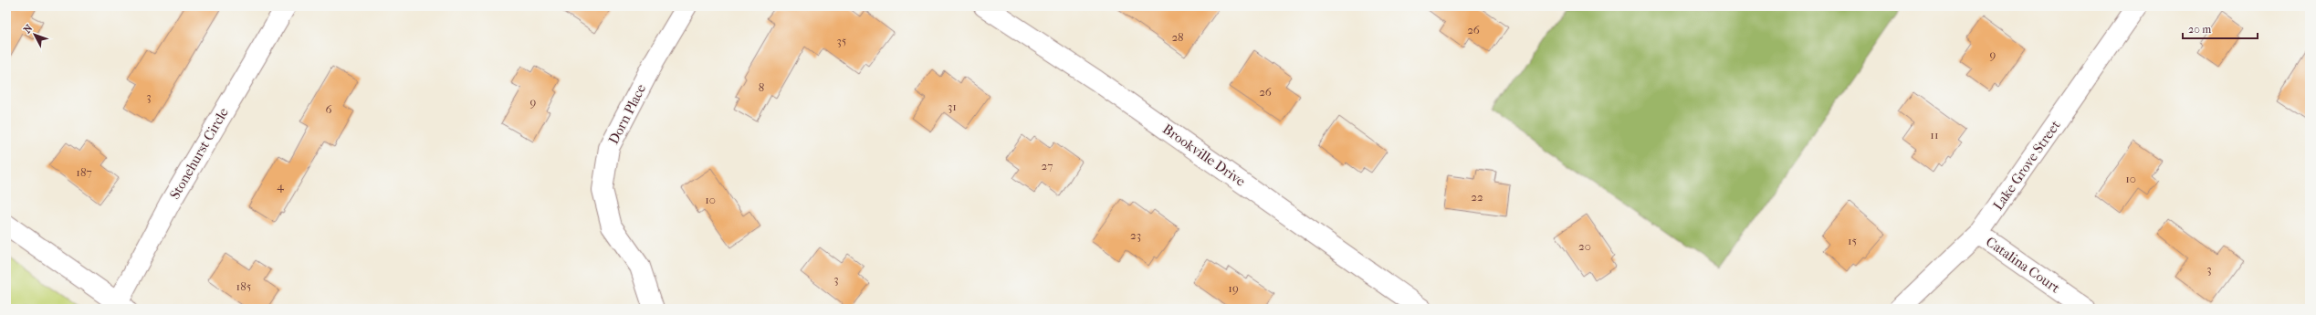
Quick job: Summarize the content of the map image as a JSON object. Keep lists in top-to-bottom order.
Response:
{
  "streets": {
    "street": [
      "Dorn Place",
      "Stonehurst Circle",
      "Brookville Drive",
      "Lake Grove Street",
      "Catalina Court"
    ]
  },
  "crossings": [
    ["Lake Grove Street", "Catalina Court"]
  ],
  "house_numbers": [
    "26",
    "28",
    "35",
    "9",
    "8",
    "26",
    "3",
    "9",
    "31",
    "6",
    "11",
    "27",
    "187",
    "10",
    "4",
    "22",
    "10",
    "23",
    "15",
    "20",
    "3",
    "3",
    "185",
    "19"
  ],
  "scale_bar": "20 m",
  "north": "top left"
}
